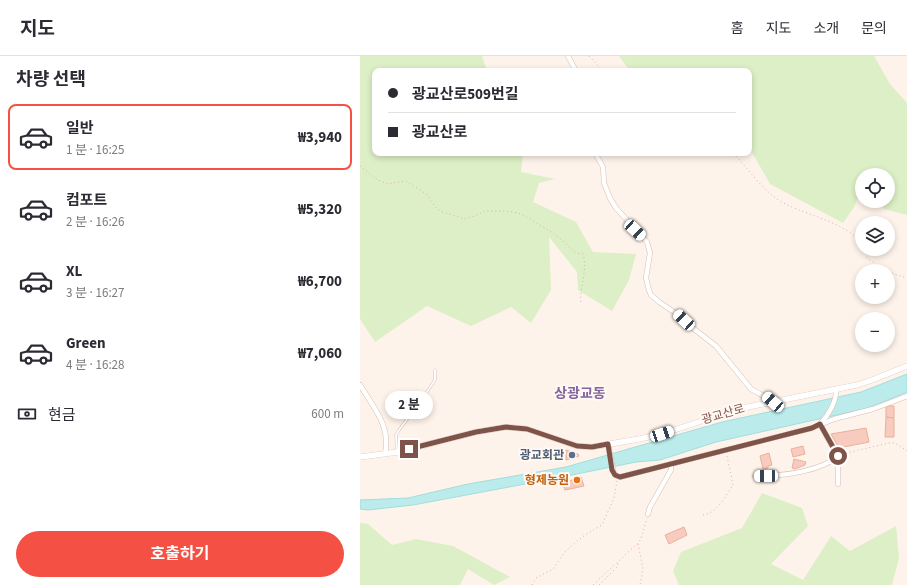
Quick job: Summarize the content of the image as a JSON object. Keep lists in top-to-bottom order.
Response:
{
  "streets": {
    "street": ["광교산로"]
  },
  "districts": ["상광교동"],
  "places": ["광교회관", "형제농원"],
  "page": {
    "header": "지도",
    "nav": [
      "홈",
      "지도",
      "소개",
      "문의"
    ],
    "heading": "차량 선택",
    "banner": ["광교산로509번길", "광교산로"],
    "list": [
      {
        "name": "일반",
        "note": "1 분 · 16:25",
        "value": "₩3,940"
      },
      {
        "name": "컴포트",
        "note": "2 분 · 16:26",
        "value": "₩5,320"
      },
      {
        "name": "XL",
        "note": "3 분 · 16:27",
        "value": "₩6,700"
      },
      {
        "name": "Green",
        "note": "4 분 · 16:28",
        "value": "₩7,060"
      }
    ],
    "map_buttons": ["+", "−"],
    "bubble": "2 분",
    "pay": ["현금", "600 m"],
    "buttons": "호출하기"
  }
}
